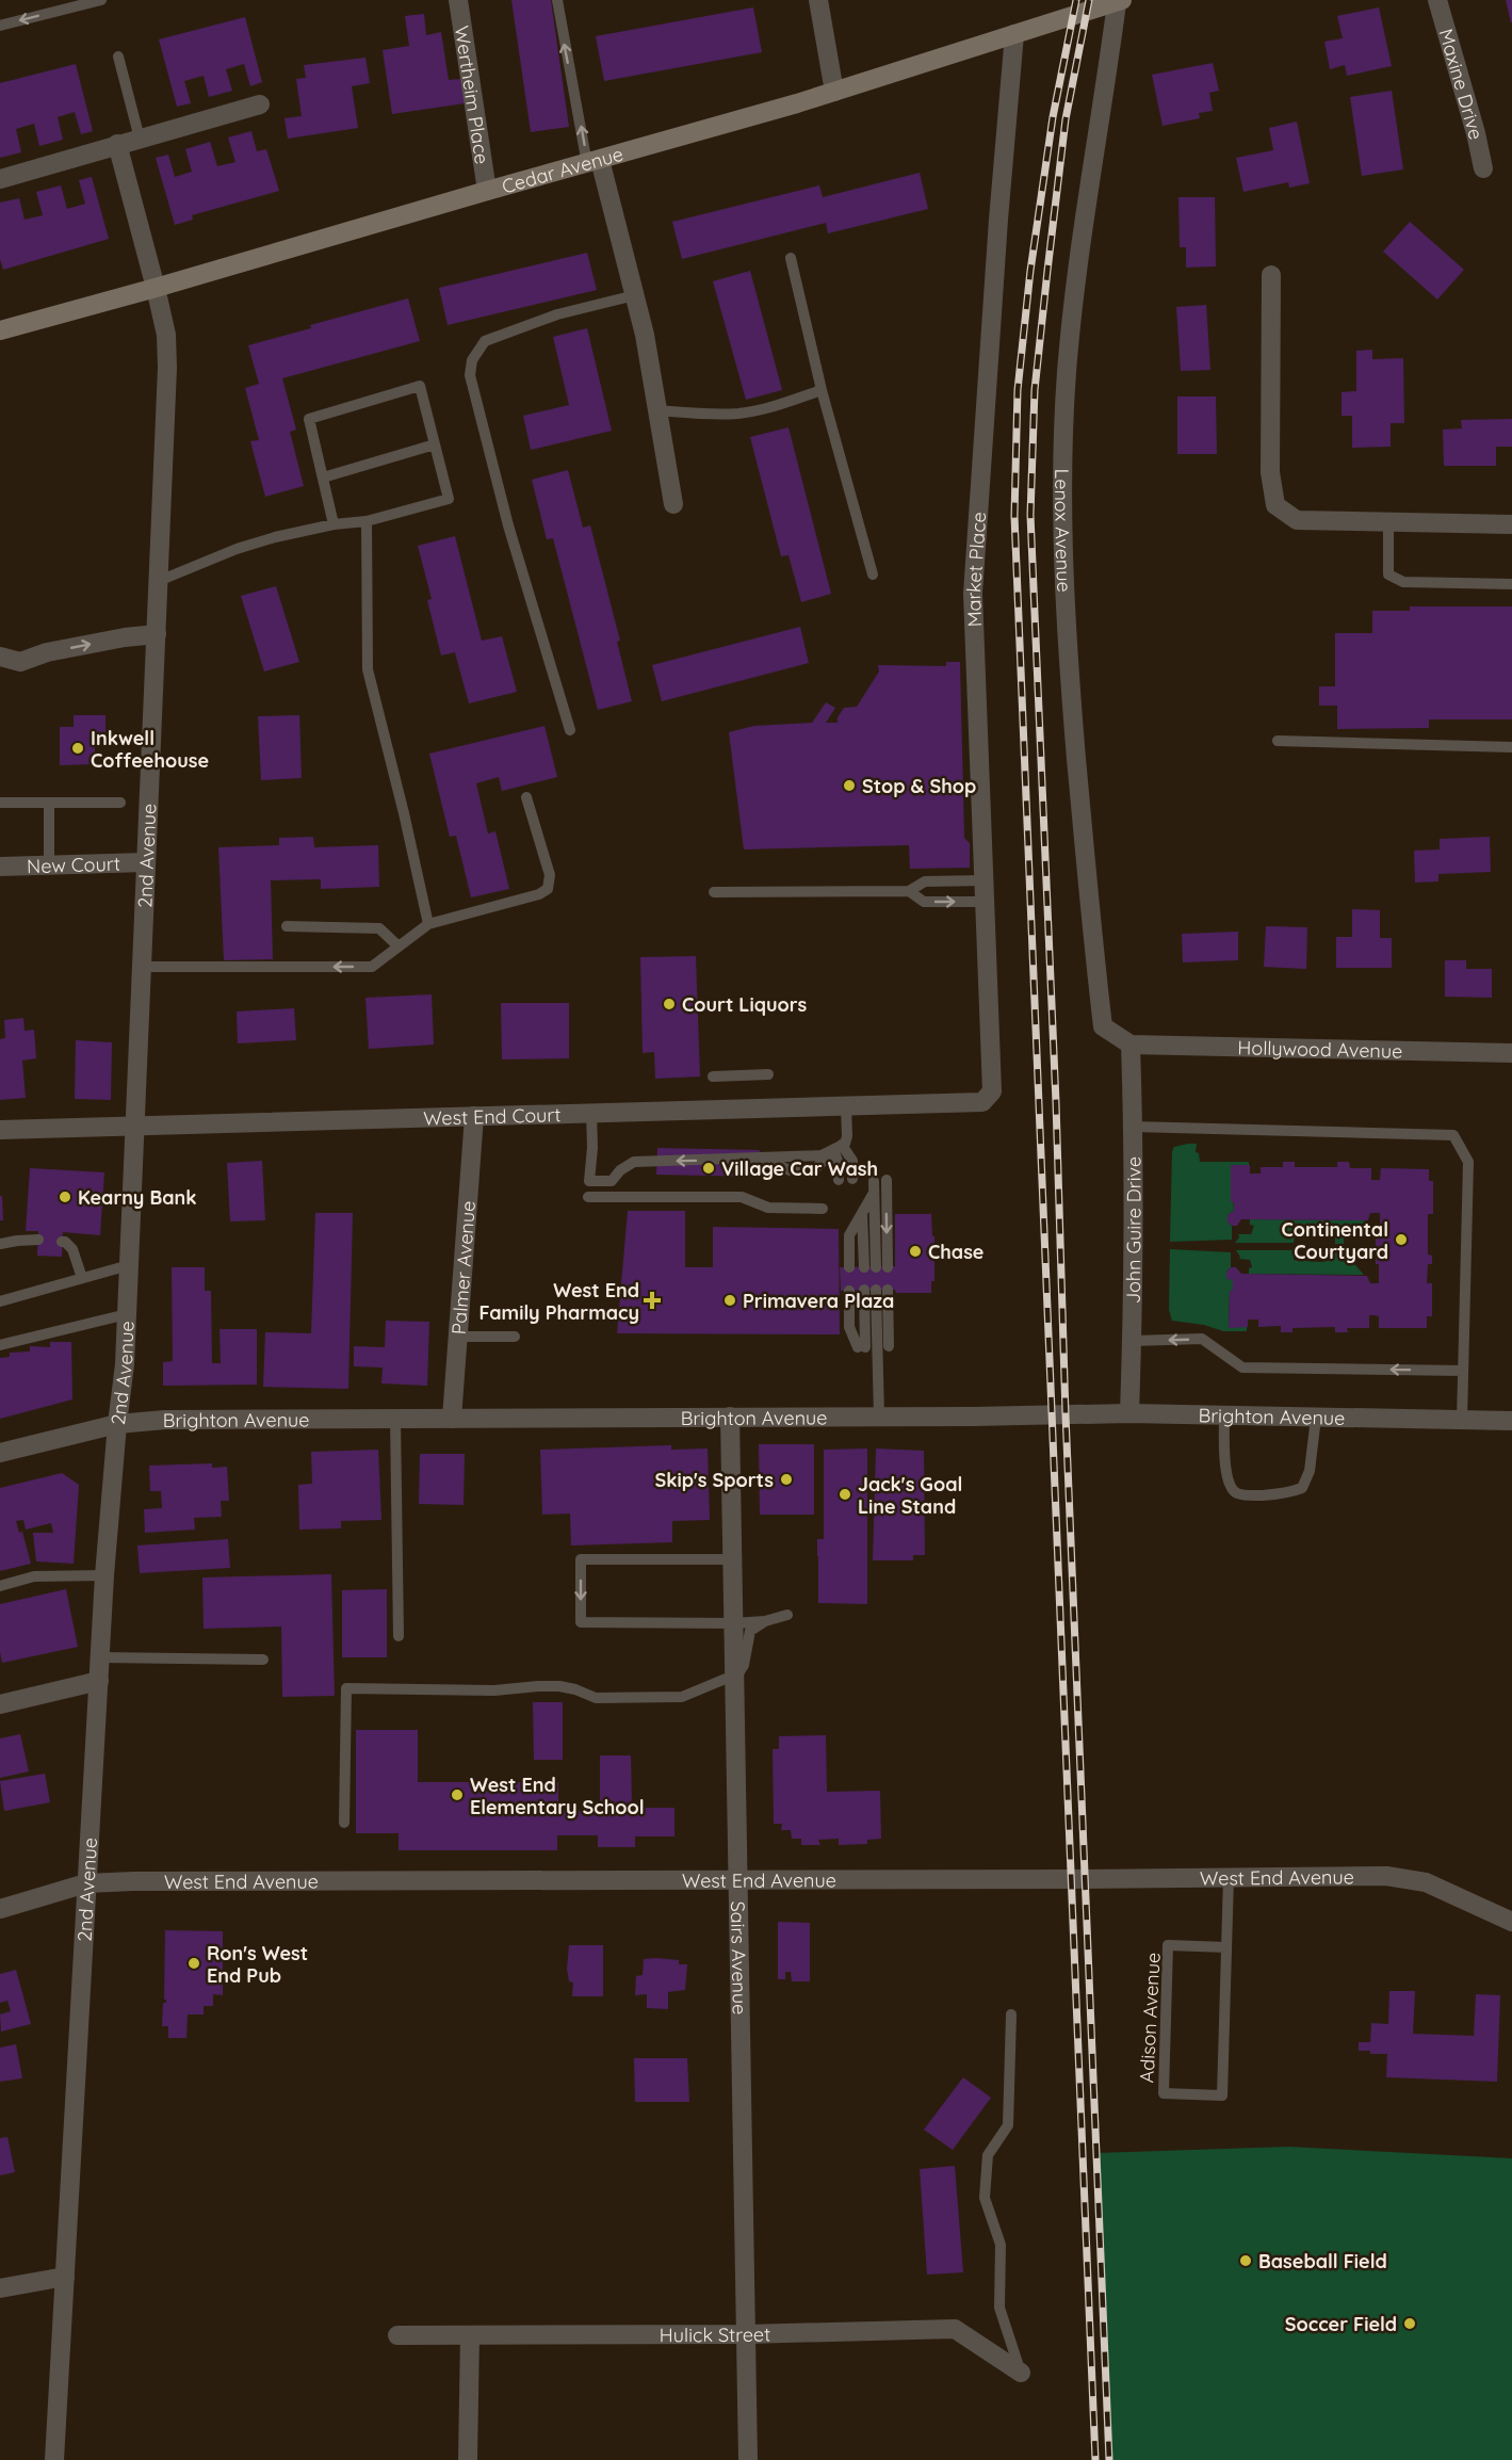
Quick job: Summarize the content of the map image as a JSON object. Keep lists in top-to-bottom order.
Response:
{
  "streets": {
    "main road": ["Cedar Avenue"],
    "street": [
      "Maxine Drive",
      "Wertheim Place",
      "Lenox Avenue",
      "Market Place",
      "2nd Avenue",
      "New Court",
      "Hollywood Avenue",
      "West End Court",
      "John Guire Drive",
      "Palmer Avenue",
      "Brighton Avenue",
      "West End Avenue",
      "Sairs Avenue",
      "Hulick Street"
    ],
    "lane": ["Adison Avenue"]
  },
  "crossings": [
    ["Wertheim Place", "Cedar Avenue"],
    ["Cedar Avenue", "Lenox Avenue"],
    ["Cedar Avenue", "Market Place"],
    ["Cedar Avenue", "2nd Avenue"],
    ["Lenox Avenue", "Hollywood Avenue"],
    ["Lenox Avenue", "John Guire Drive"],
    ["Market Place", "West End Court"],
    ["2nd Avenue", "New Court"],
    ["2nd Avenue", "West End Court"],
    ["2nd Avenue", "Brighton Avenue"],
    ["2nd Avenue", "West End Avenue"],
    ["Hollywood Avenue", "John Guire Drive"],
    ["West End Court", "Palmer Avenue"],
    ["John Guire Drive", "Brighton Avenue"],
    ["Palmer Avenue", "Brighton Avenue"],
    ["Brighton Avenue", "Sairs Avenue"],
    ["West End Avenue", "Sairs Avenue"],
    ["West End Avenue", "Adison Avenue"],
    ["Sairs Avenue", "Hulick Street"]
  ],
  "places": {
    "other": [
      "Inkwell Coffeehouse",
      "Stop & Shop",
      "Court Liquors",
      "Village Car Wash",
      "Kearny Bank",
      "Continental Courtyard",
      "Chase",
      "Primavera Plaza",
      "Skip's Sports",
      "Jack's Goal Line Stand",
      "West End Elementary School",
      "Ron's West End Pub",
      "Baseball Field",
      "Soccer Field"
    ],
    "health": ["West End Family Pharmacy"]
  }
}
